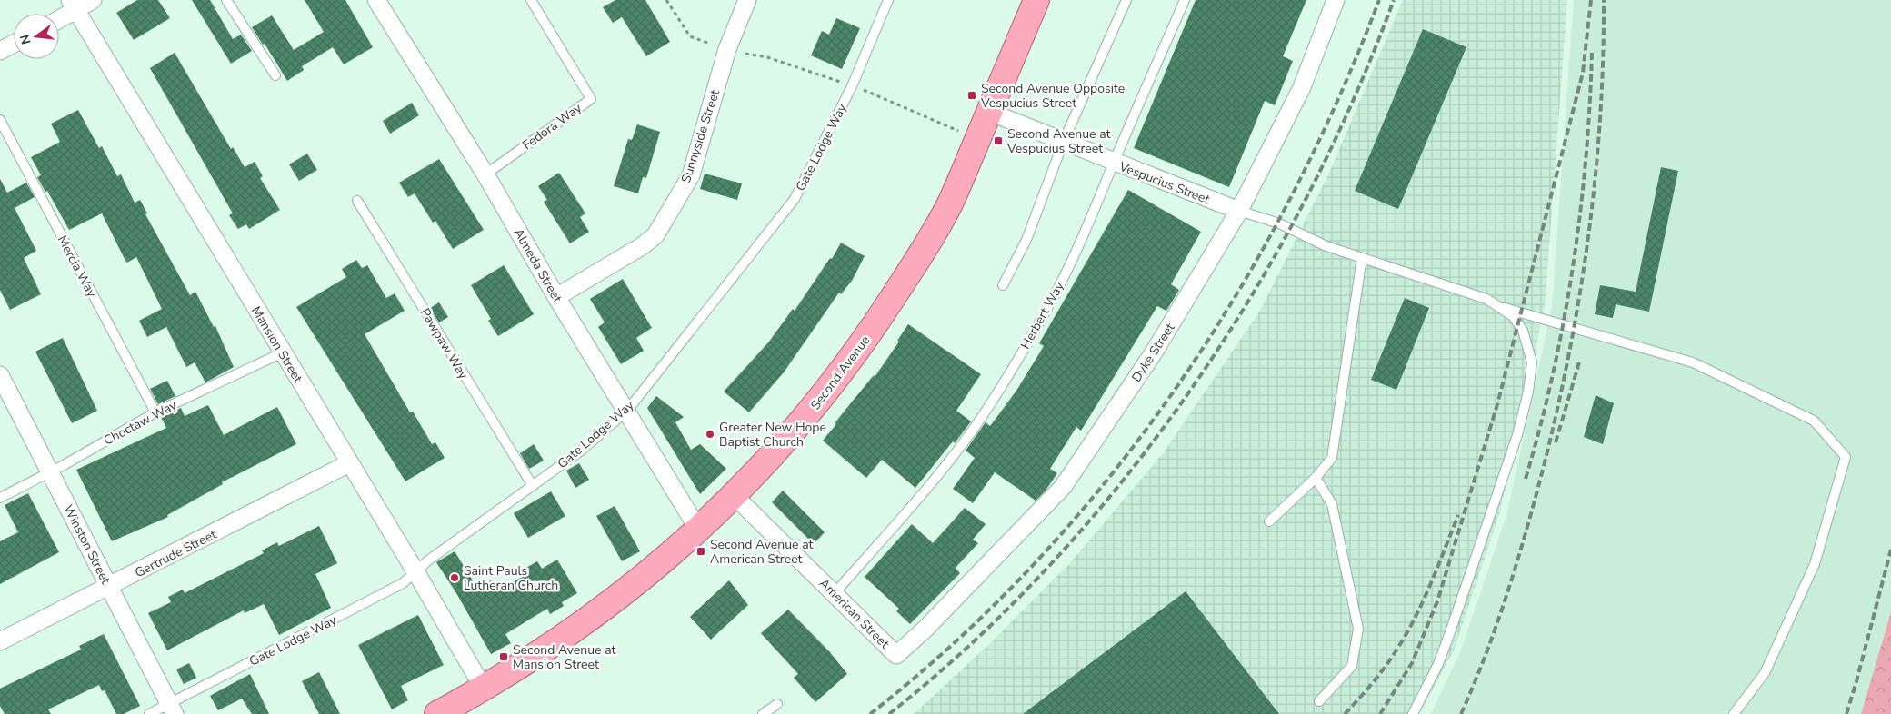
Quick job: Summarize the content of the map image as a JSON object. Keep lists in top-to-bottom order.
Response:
{
  "streets": {
    "main road": ["Second Avenue"],
    "street": [
      "Sunnyside Street",
      "Vespucius Street",
      "Almeda Street",
      "Mansion Street",
      "Dyke Street",
      "Winston Street",
      "Gertrude Street",
      "American Street"
    ],
    "lane": [
      "Fedora Way",
      "Gate Lodge Way",
      "Mercia Way",
      "Herbert Way",
      "Pawpaw Way",
      "Choctaw Way"
    ]
  },
  "crossings": [
    ["Fedora Way", "Almeda Street"],
    ["Sunnyside Street", "Almeda Street"],
    ["Gate Lodge Way", "Almeda Street"],
    ["Gate Lodge Way", "Pawpaw Way"],
    ["Gate Lodge Way", "Mansion Street"],
    ["Gate Lodge Way", "Winston Street"],
    ["Vespucius Street", "Herbert Way"],
    ["Vespucius Street", "Dyke Street"],
    ["Vespucius Street", "Second Avenue"],
    ["Almeda Street", "Second Avenue"],
    ["Mercia Way", "Choctaw Way"],
    ["Herbert Way", "American Street"],
    ["Mansion Street", "Second Avenue"],
    ["Mansion Street", "Choctaw Way"],
    ["Mansion Street", "Gertrude Street"],
    ["Dyke Street", "American Street"],
    ["Second Avenue", "American Street"],
    ["Choctaw Way", "Winston Street"],
    ["Winston Street", "Gertrude Street"]
  ],
  "places": {
    "transit": [
      "Second Avenue Opposite Vespucius Street",
      "Second Avenue at Vespucius Street",
      "Second Avenue at American Street",
      "Second Avenue at Mansion Street"
    ],
    "other": ["Greater New Hope Baptist Church", "Saint Pauls Lutheran Church"]
  },
  "north": "left"
}
